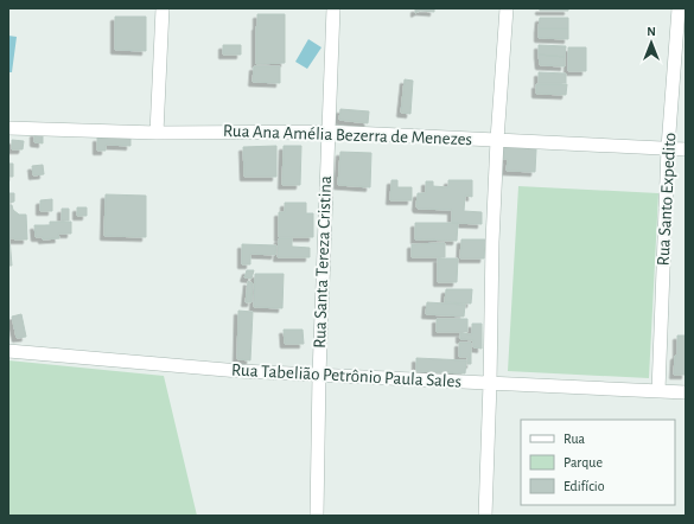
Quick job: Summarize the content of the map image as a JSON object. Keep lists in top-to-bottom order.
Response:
{
  "streets": {
    "street": [
      "Rua Ana Amélia Bezerra de Menezes",
      "Rua Santo Expedito",
      "Rua Santa Tereza Cristina",
      "Rua Tabelião Petrônio Paula Sales"
    ]
  },
  "crossings": [
    ["Rua Ana Amélia Bezerra de Menezes", "Rua Santo Expedito"],
    ["Rua Ana Amélia Bezerra de Menezes", "Rua Santa Tereza Cristina"],
    ["Rua Santo Expedito", "Rua Tabelião Petrônio Paula Sales"],
    ["Rua Santa Tereza Cristina", "Rua Tabelião Petrônio Paula Sales"]
  ],
  "legend": ["Rua", "Parque", "Edifício"],
  "north": "top"
}
